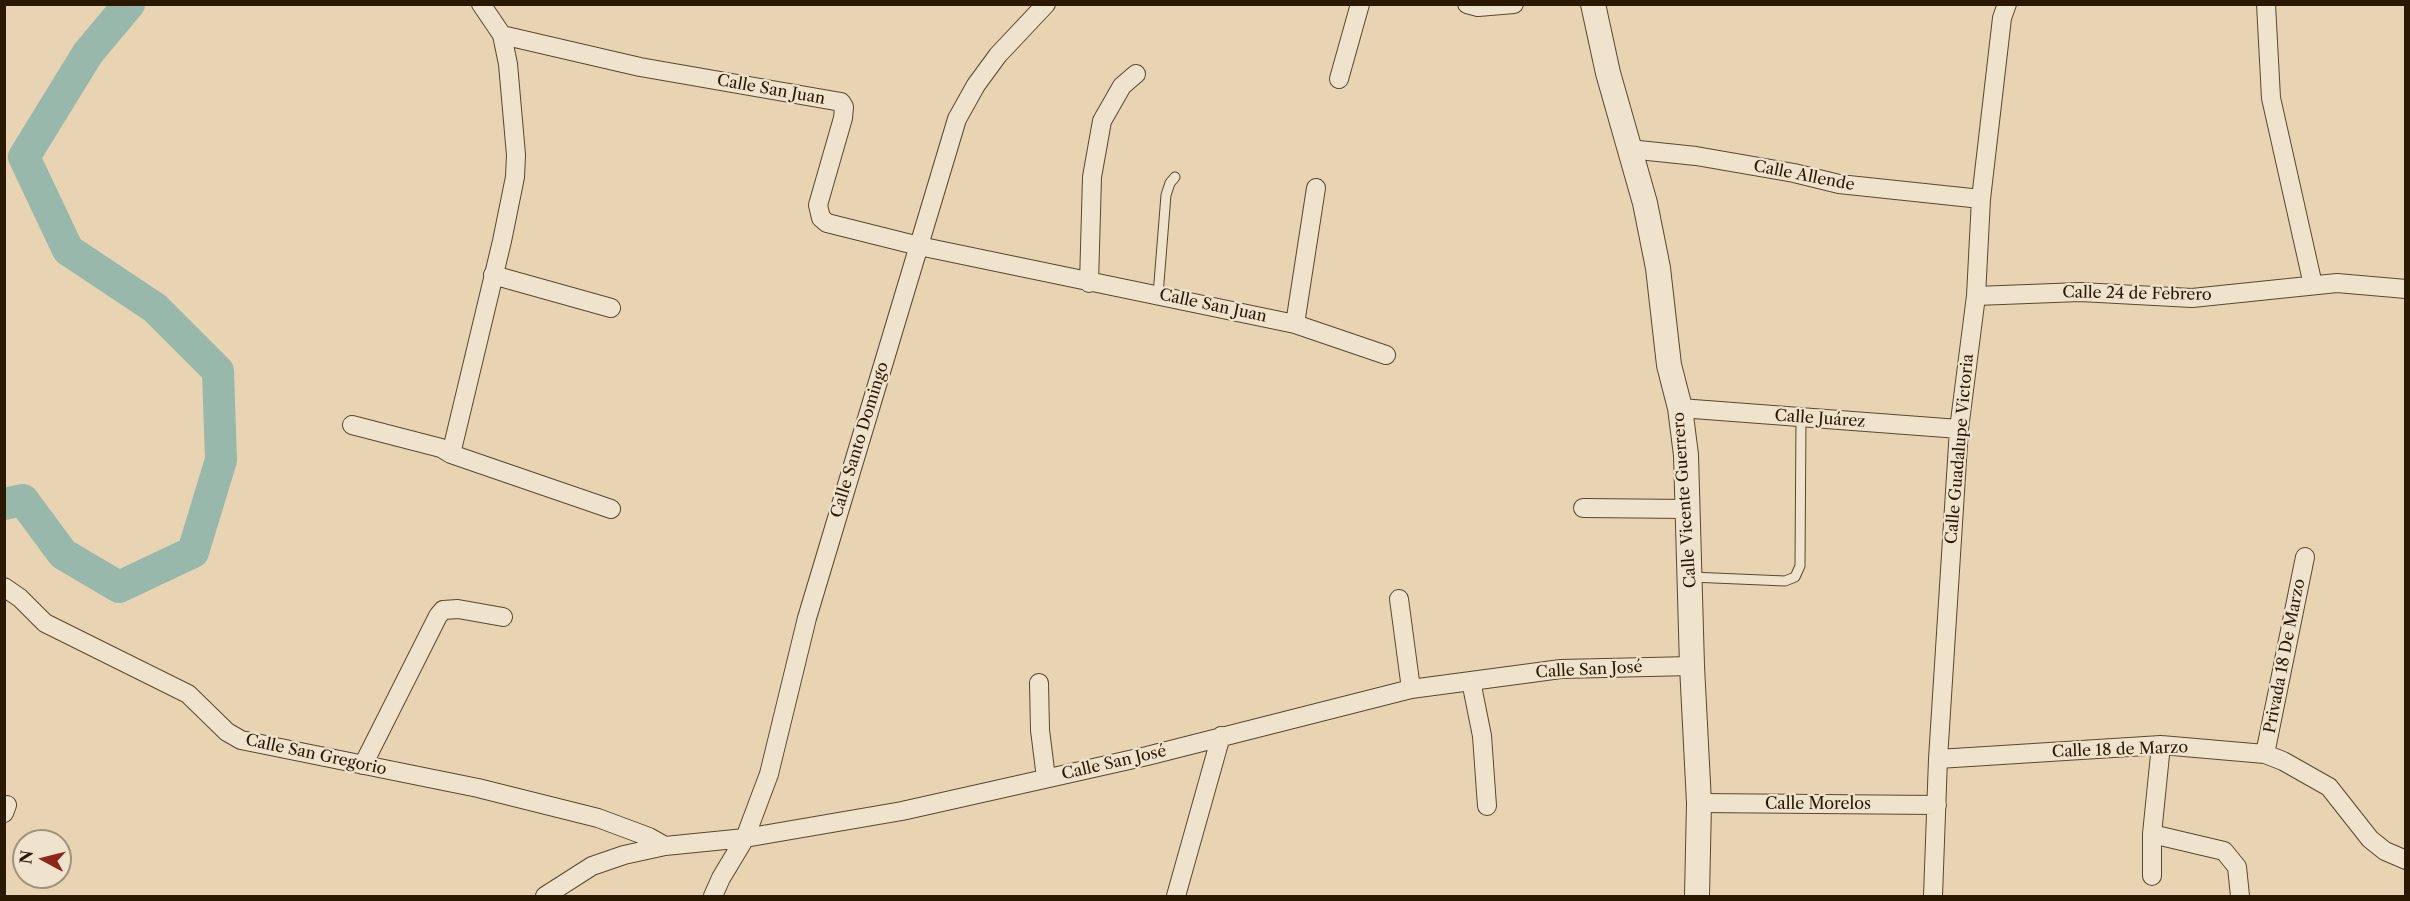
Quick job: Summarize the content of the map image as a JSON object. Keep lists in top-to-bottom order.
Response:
{
  "streets": {
    "street": [
      "Calle San Juan",
      "Calle Allende",
      "Calle 24 de Febrero",
      "Calle Juárez",
      "Calle Santo Domingo",
      "Calle Guadalupe Victoria",
      "Calle Vicente Guerrero",
      "Privada 18 De Marzo",
      "Calle San José",
      "Calle 18 de Marzo",
      "Calle San Gregorio",
      "Calle Morelos"
    ]
  },
  "crossings": [
    ["Calle San Juan", "Calle Santo Domingo"],
    ["Calle Allende", "Calle Guadalupe Victoria"],
    ["Calle Allende", "Calle Vicente Guerrero"],
    ["Calle 24 de Febrero", "Calle Guadalupe Victoria"],
    ["Calle Juárez", "Calle Guadalupe Victoria"],
    ["Calle Juárez", "Calle Vicente Guerrero"],
    ["Calle Santo Domingo", "Calle San José"],
    ["Calle Guadalupe Victoria", "Calle 18 de Marzo"],
    ["Calle Guadalupe Victoria", "Calle Morelos"],
    ["Calle Vicente Guerrero", "Calle San José"],
    ["Calle Vicente Guerrero", "Calle Morelos"],
    ["Privada 18 De Marzo", "Calle 18 de Marzo"],
    ["Calle San José", "Calle San Gregorio"]
  ],
  "north": "left"
}
